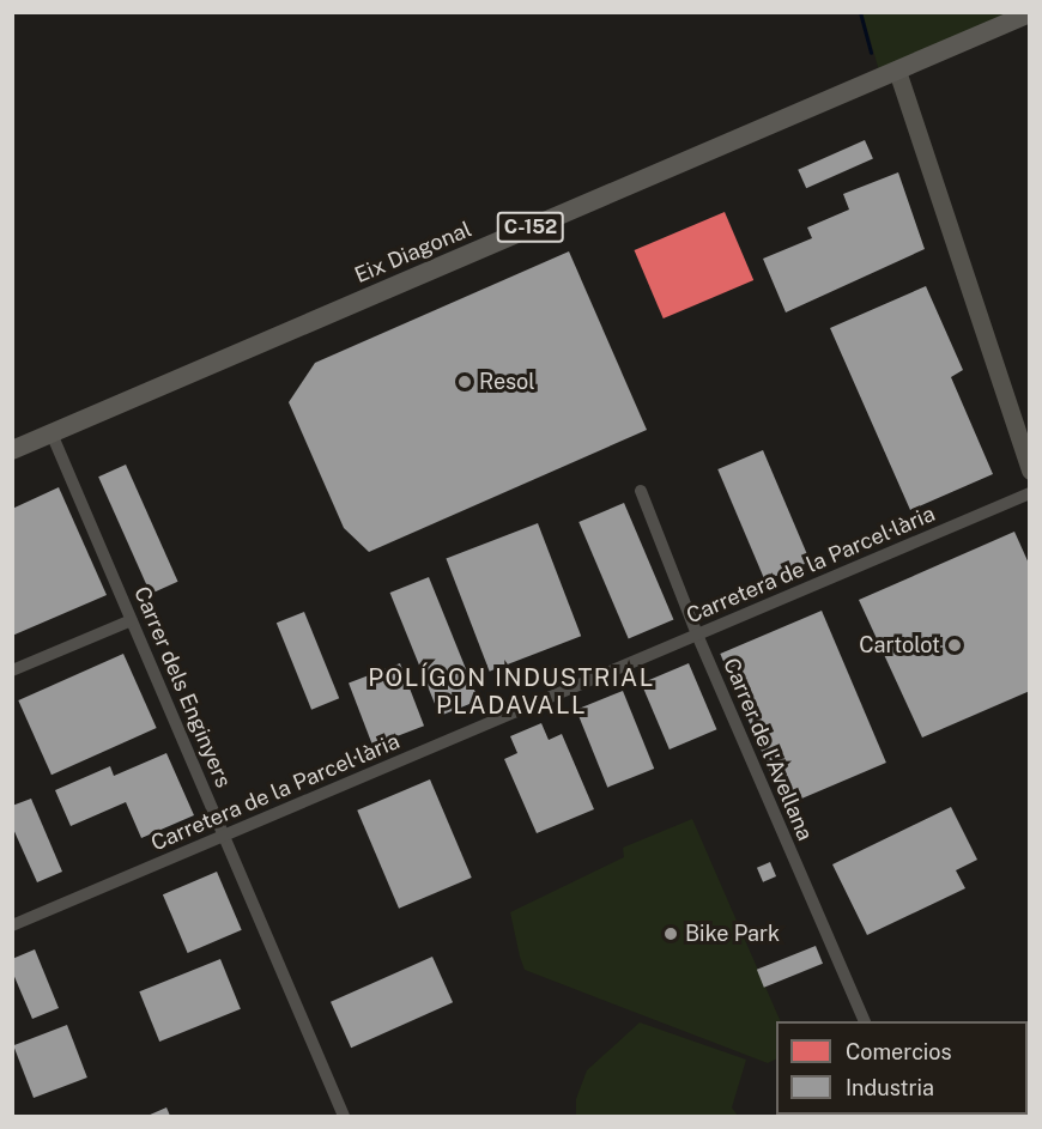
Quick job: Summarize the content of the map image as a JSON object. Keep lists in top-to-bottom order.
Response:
{
  "streets": {
    "main road": ["C-152", "Eix Diagonal"],
    "street": ["Carretera de la Parcel·lària", "Carrer dels Enginyers", "Carrer de l'Avellana"]
  },
  "crossings": [
    ["Eix Diagonal", "Carrer dels Enginyers"],
    ["Carretera de la Parcel·lària", "Carrer dels Enginyers"],
    ["Carretera de la Parcel·lària", "Carrer de l'Avellana"]
  ],
  "districts": ["POLÍGON INDUSTRIAL PLADAVALL"],
  "places": ["Resol", "Cartolot", "Bike Park"],
  "legend": ["Comercios", "Industria"]
}
